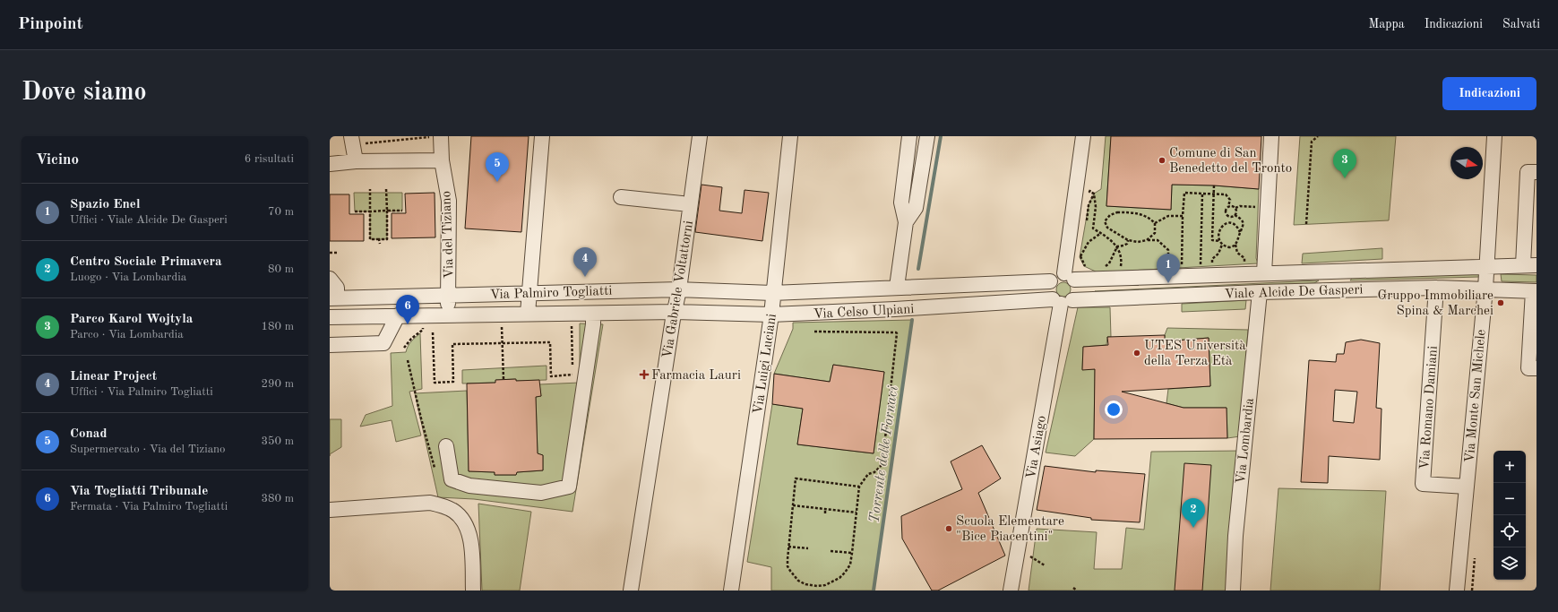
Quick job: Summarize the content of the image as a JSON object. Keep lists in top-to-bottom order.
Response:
{
  "streets": {
    "street": [
      "Via del Tiziano",
      "Via Gabriele Voltattorni",
      "Viale Alcide De Gasperi",
      "Via Palmiro Togliatti",
      "Via Celso Ulpiani",
      "Via Luigi Luciani",
      "Via Monte San Michele",
      "Via Romano Damiani",
      "Via Lombardia",
      "Via Asiago"
    ]
  },
  "crossings": [
    ["Via del Tiziano", "Via Palmiro Togliatti"],
    ["Via Gabriele Voltattorni", "Via Palmiro Togliatti"],
    ["Via Gabriele Voltattorni", "Via Celso Ulpiani"],
    ["Viale Alcide De Gasperi", "Via Celso Ulpiani"],
    ["Viale Alcide De Gasperi", "Via Monte San Michele"],
    ["Viale Alcide De Gasperi", "Via Romano Damiani"],
    ["Viale Alcide De Gasperi", "Via Lombardia"],
    ["Viale Alcide De Gasperi", "Via Asiago"],
    ["Via Palmiro Togliatti", "Via Celso Ulpiani"],
    ["Via Palmiro Togliatti", "Via Luigi Luciani"],
    ["Via Celso Ulpiani", "Via Luigi Luciani"],
    ["Via Celso Ulpiani", "Via Asiago"],
    ["Via Monte San Michele", "Via Romano Damiani"]
  ],
  "water": ["Torrente delle Fornaci"],
  "places": {
    "other": [
      "Comune di San Benedetto del Tronto",
      "Gruppo Immobiliare Spina & Marchei",
      "UTES Università della Terza Età",
      "Scuola Elementare \"Bice Piacentini\""
    ],
    "health": ["Farmacia Lauri"]
  },
  "north": "right",
  "page": {
    "header": "Pinpoint",
    "nav": ["Mappa", "Indicazioni", "Salvati"],
    "buttons": "Indicazioni",
    "title": "Dove siamo",
    "heading": ["Vicino", "6 risultati"],
    "pins": [
      "3",
      "5",
      "4",
      "1",
      "6",
      "2"
    ],
    "list": [
      {
        "mark": "1",
        "name": "Spazio Enel",
        "note": "Uffici · Viale Alcide De Gasperi",
        "value": "70 m"
      },
      {
        "mark": "2",
        "name": "Centro Sociale Primavera",
        "note": "Luogo · Via Lombardia",
        "value": "80 m"
      },
      {
        "mark": "3",
        "name": "Parco Karol Wojtyla",
        "note": "Parco · Via Lombardia",
        "value": "180 m"
      },
      {
        "mark": "4",
        "name": "Linear Project",
        "note": "Uffici · Via Palmiro Togliatti",
        "value": "290 m"
      },
      {
        "mark": "5",
        "name": "Conad",
        "note": "Supermercato · Via del Tiziano",
        "value": "350 m"
      },
      {
        "mark": "6",
        "name": "Via Togliatti Tribunale",
        "note": "Fermata · Via Palmiro Togliatti",
        "value": "380 m"
      }
    ],
    "map_buttons": ["+", "−"]
  }
}
